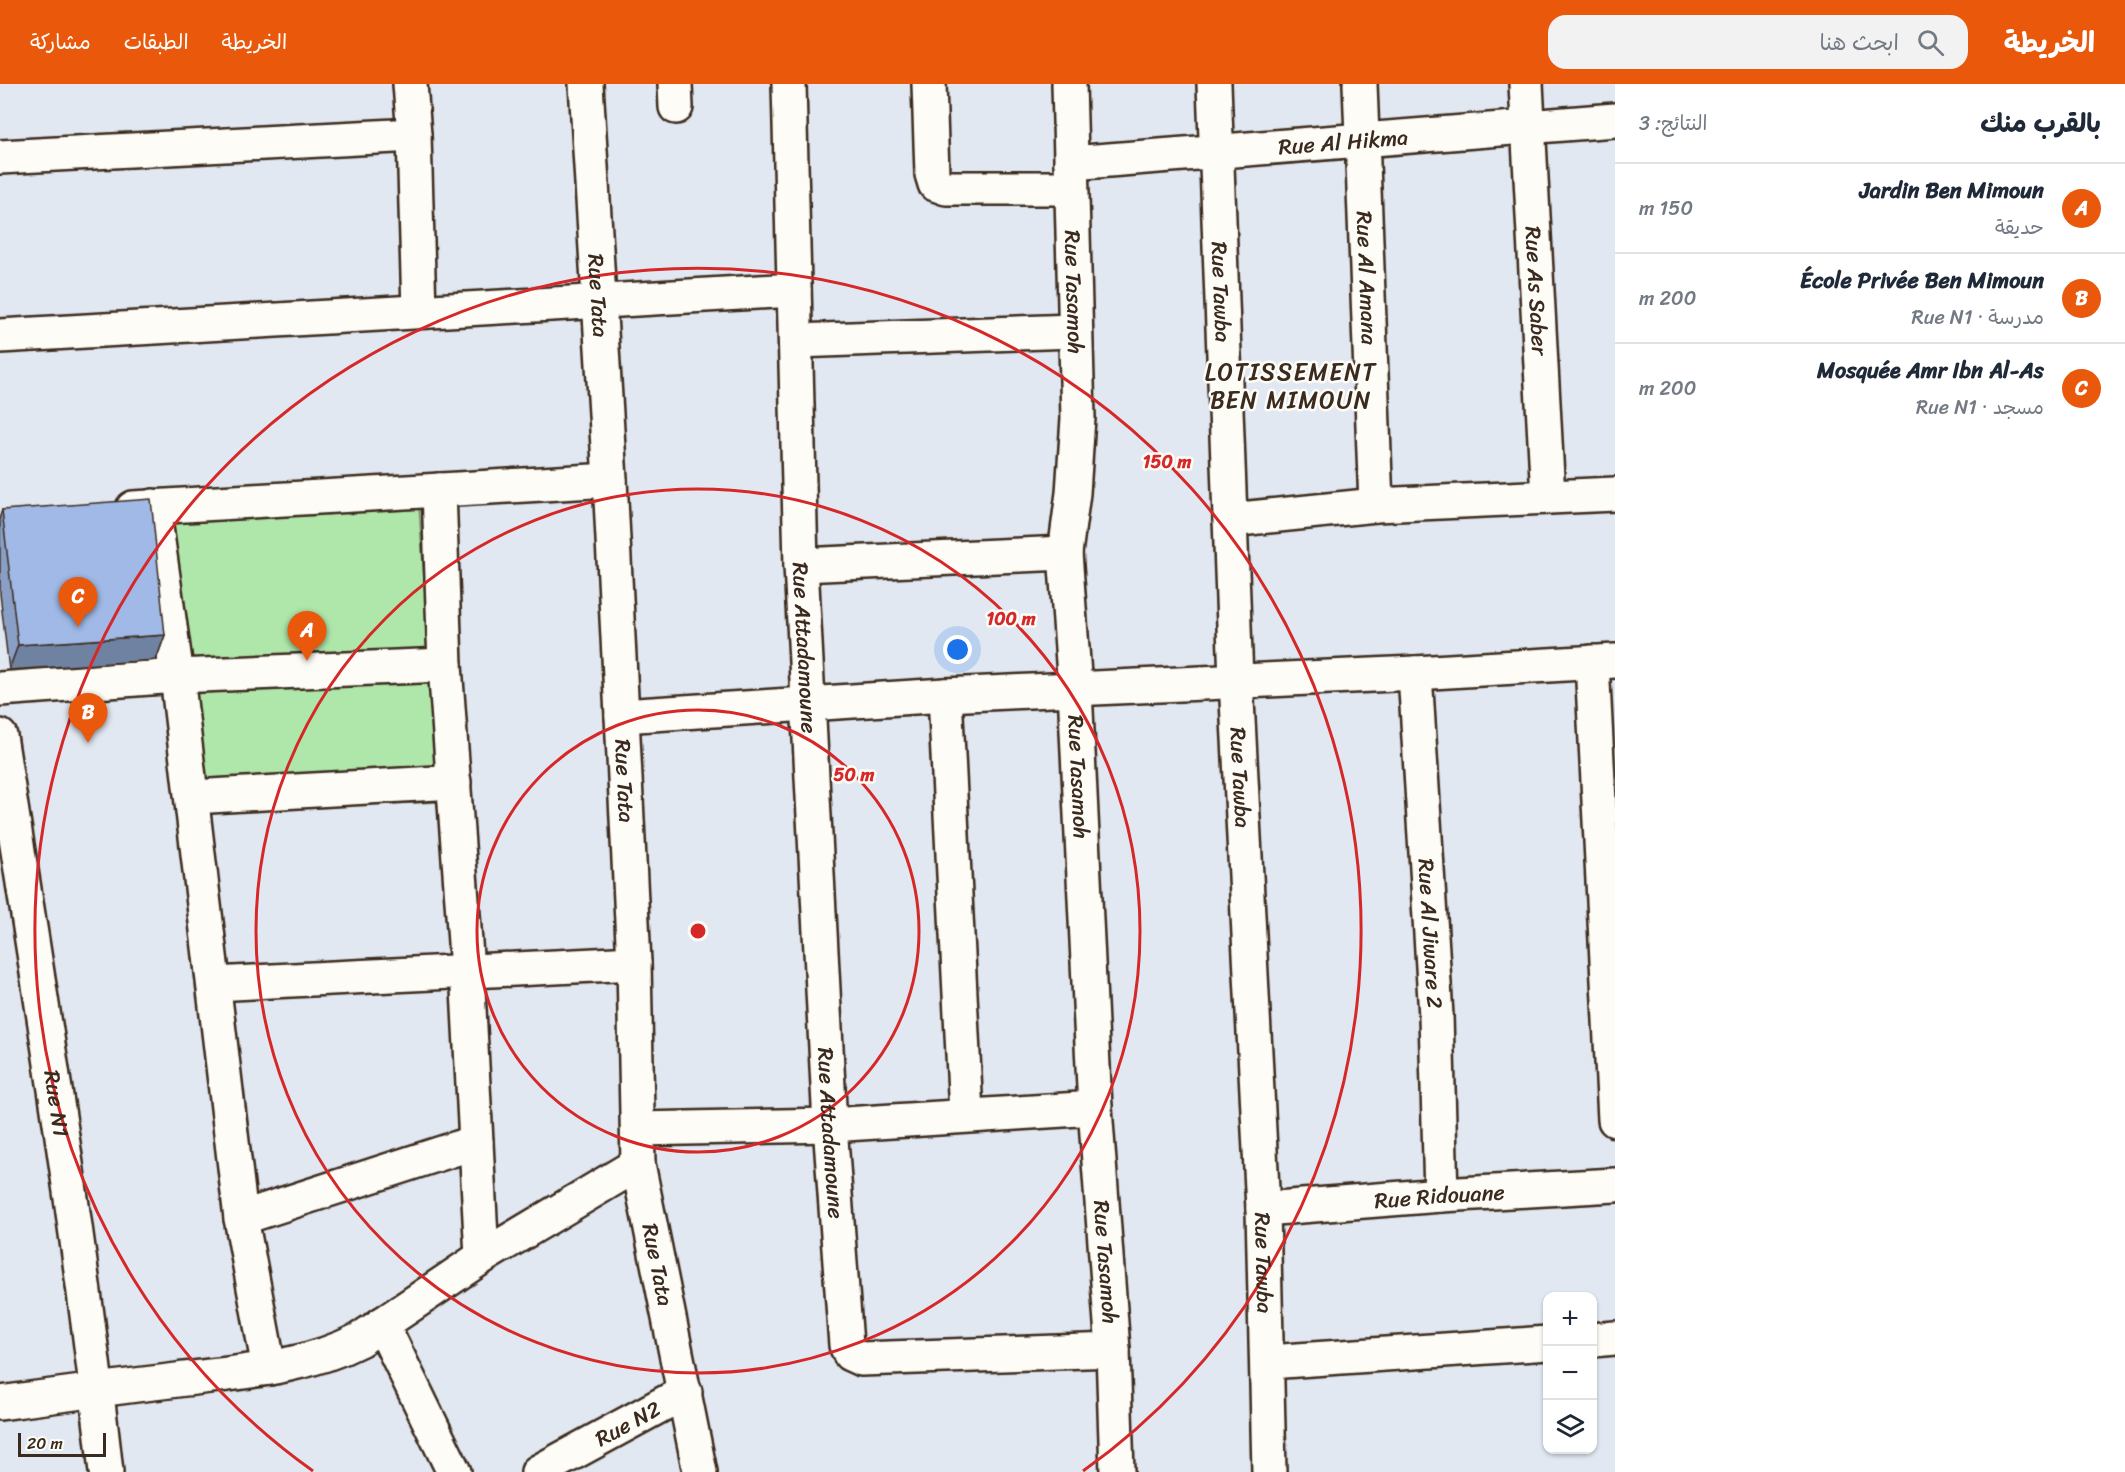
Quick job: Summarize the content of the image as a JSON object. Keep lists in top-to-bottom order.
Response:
{
  "streets": {
    "street": [
      "Rue Al Hikma",
      "Rue Al Amana",
      "Rue As Saber",
      "Rue Tawba",
      "Rue Tasamoh",
      "Rue Tata",
      "Rue Attadamoune",
      "Rue Al Jiware 2",
      "Rue N1",
      "Rue Ridouane",
      "Rue N2"
    ]
  },
  "crossings": [
    ["Rue Al Hikma", "Rue Al Amana"],
    ["Rue Al Hikma", "Rue As Saber"],
    ["Rue Al Hikma", "Rue Tawba"],
    ["Rue Al Hikma", "Rue Tasamoh"],
    ["Rue Tawba", "Rue Ridouane"],
    ["Rue Tasamoh", "Rue Attadamoune"],
    ["Rue Tata", "Rue N2"],
    ["Rue Al Jiware 2", "Rue Ridouane"]
  ],
  "districts": ["LOTISSEMENT BEN MIMOUN"],
  "scale_bar": "20 m",
  "page": {
    "header": "الخريطة",
    "search": "ابحث هنا",
    "nav": ["الخريطة", "الطبقات", "مشاركة"],
    "heading": ["بالقرب منك", "النتائج: 3"],
    "list": [
      {
        "mark": "A",
        "name": "Jardin Ben Mimoun",
        "note": "حديقة",
        "value": "150 m"
      },
      {
        "mark": "B",
        "name": "École Privée Ben Mimoun",
        "note": "مدرسة · Rue N1",
        "value": "200 m"
      },
      {
        "mark": "C",
        "name": "Mosquée Amr Ibn Al-As",
        "note": "مسجد · Rue N1",
        "value": "200 m"
      }
    ],
    "pins": ["C", "A", "B"],
    "map_buttons": ["+", "−"],
    "scale": "20 m"
  },
  "rings": ["150 m", "100 m", "50 m"]
}
